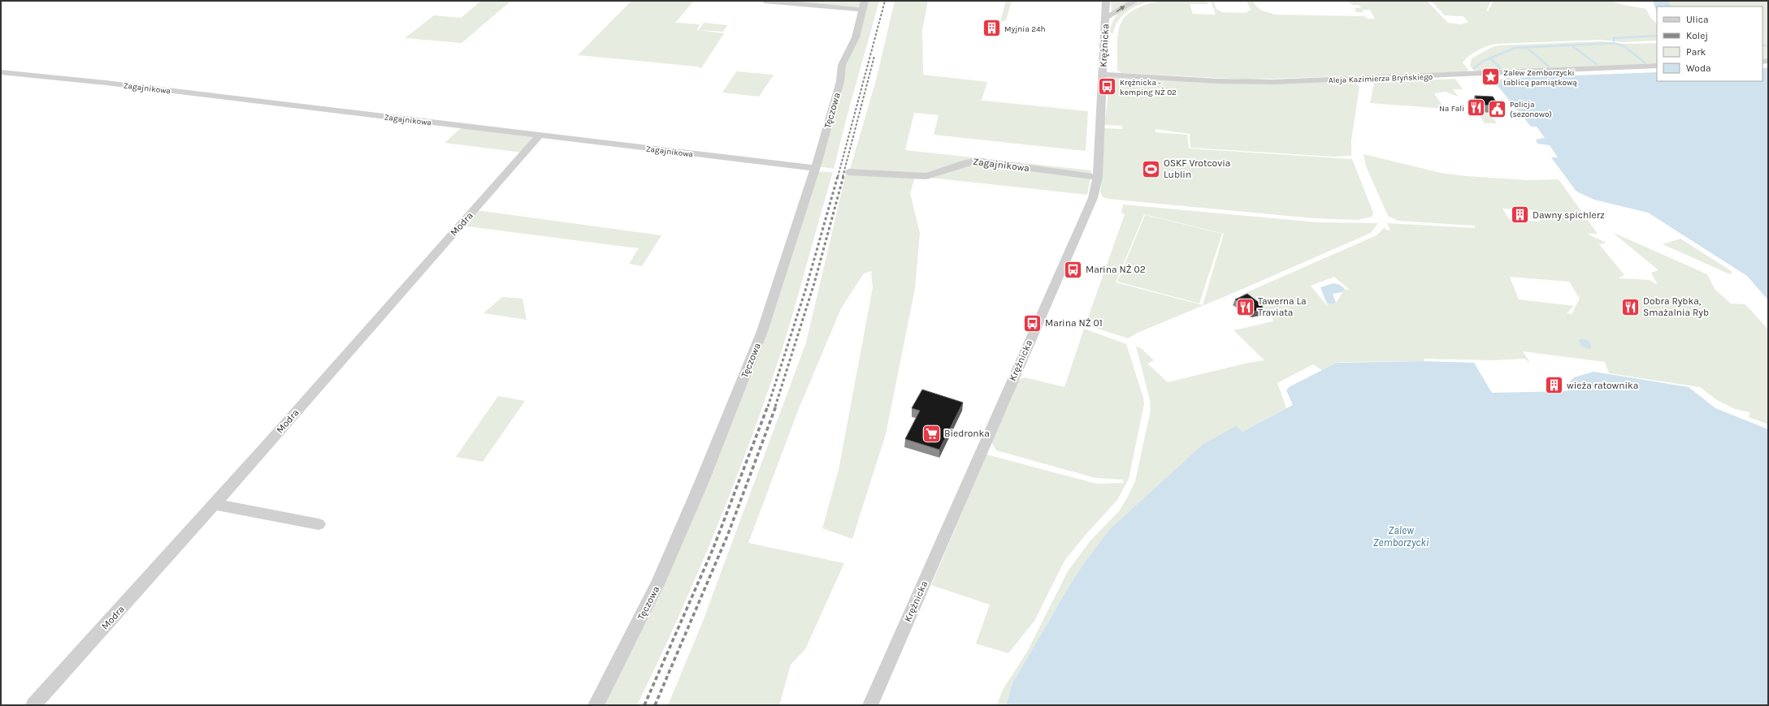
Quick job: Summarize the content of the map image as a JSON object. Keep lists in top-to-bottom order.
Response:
{
  "streets": {
    "street": [
      "Krężnicka",
      "Aleja Kazimierza Bryńskiego",
      "Zagajnikowa",
      "Tęczowa",
      "Modra"
    ]
  },
  "crossings": [
    ["Krężnicka", "Aleja Kazimierza Bryńskiego"],
    ["Krężnicka", "Zagajnikowa"],
    ["Zagajnikowa", "Tęczowa"],
    ["Zagajnikowa", "Modra"]
  ],
  "water": ["Zalew Zemborzycki"],
  "places": {
    "building": ["Myjnia 24h", "Dawny spichlerz", "wieża ratownika"],
    "place": ["Zalew Zemborzycki tablicą pamiątkową"],
    "bus stop": ["Krężnicka - kemping NŻ 02", "Marina NŻ 02", "Marina NŻ 01"],
    "restaurant": ["Na Fali", "Tawerna La Traviata", "Dobra Rybka, Smażalnia Ryb"],
    "public building": ["Policja (sezonowo)"],
    "sports": ["OSKF Vrotcovia Lublin"],
    "supermarket": ["Biedronka"]
  },
  "legend": [
    "Ulica",
    "Kolej",
    "Park",
    "Woda"
  ]
}
